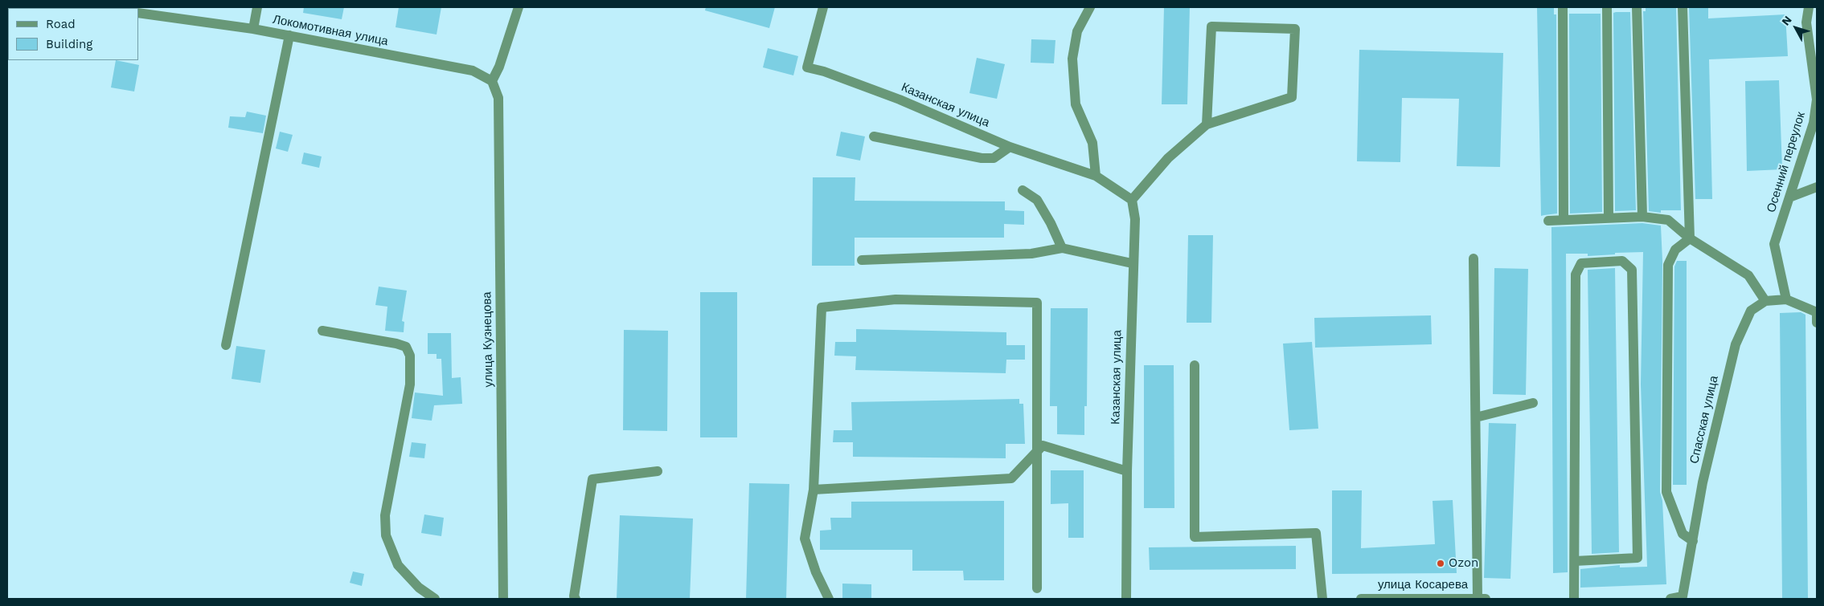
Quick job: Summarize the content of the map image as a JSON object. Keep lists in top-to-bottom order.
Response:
{
  "streets": {
    "street": [
      "Локомотивная улица",
      "Казанская улица",
      "Осенний переулок",
      "улица Кузнецова",
      "Спасская улица",
      "улица Косарева"
    ]
  },
  "crossings": [
    ["Локомотивная улица", "улица Кузнецова"]
  ],
  "places": ["Ozon"],
  "legend": ["Road", "Building"],
  "north": "top left"
}
